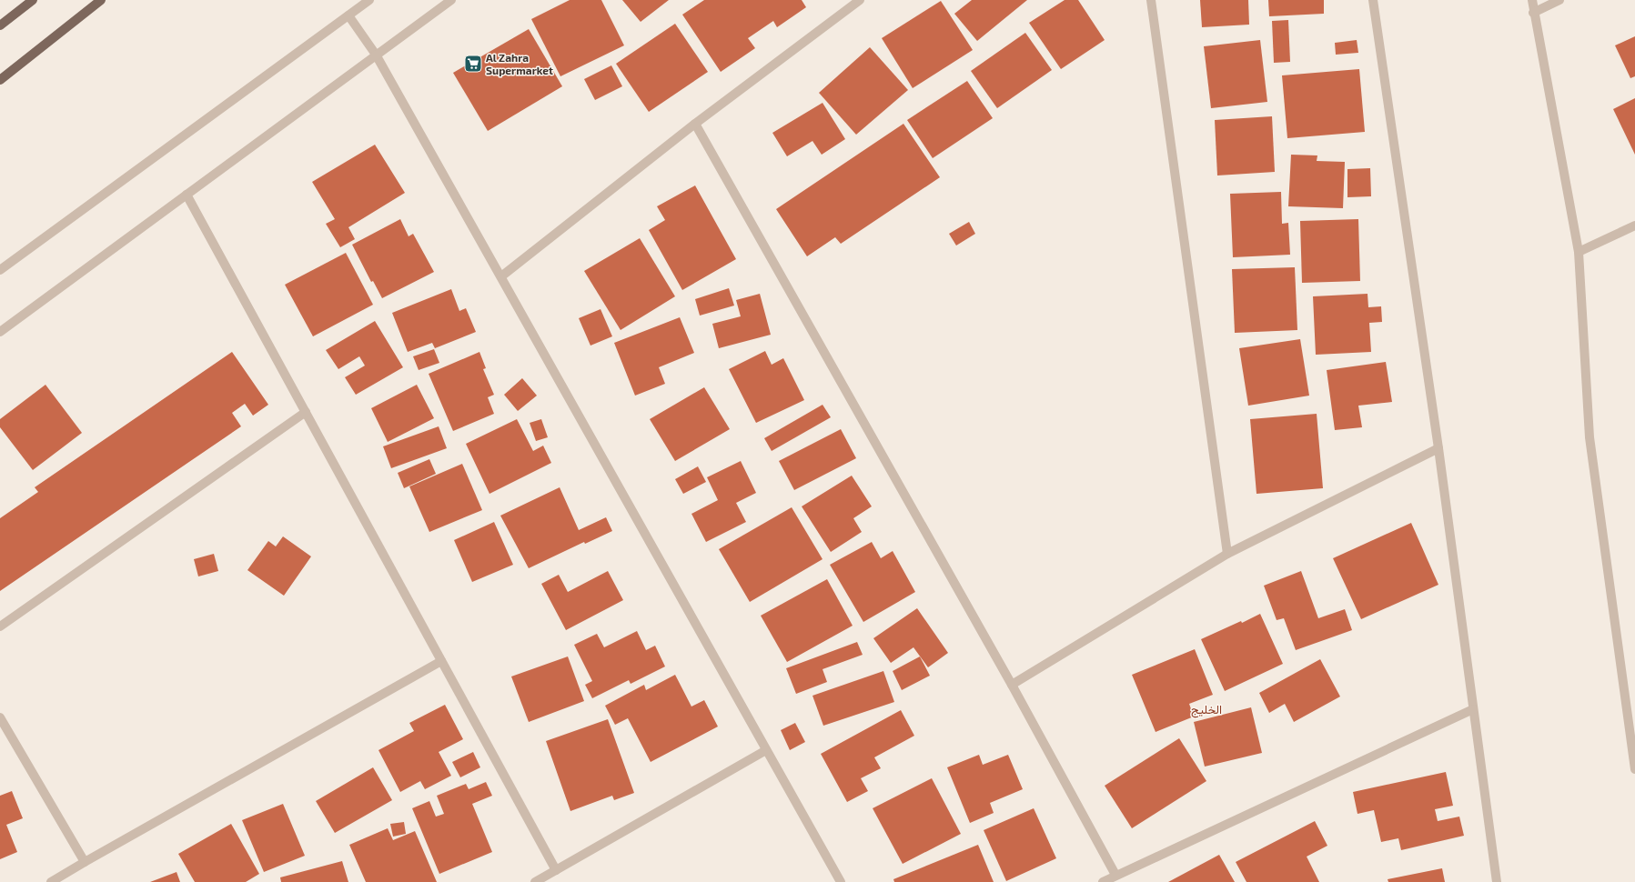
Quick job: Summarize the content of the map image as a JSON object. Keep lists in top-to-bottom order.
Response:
{
  "districts": ["الخليج"],
  "places": {
    "supermarket": ["Al Zahra Supermarket"]
  }
}
